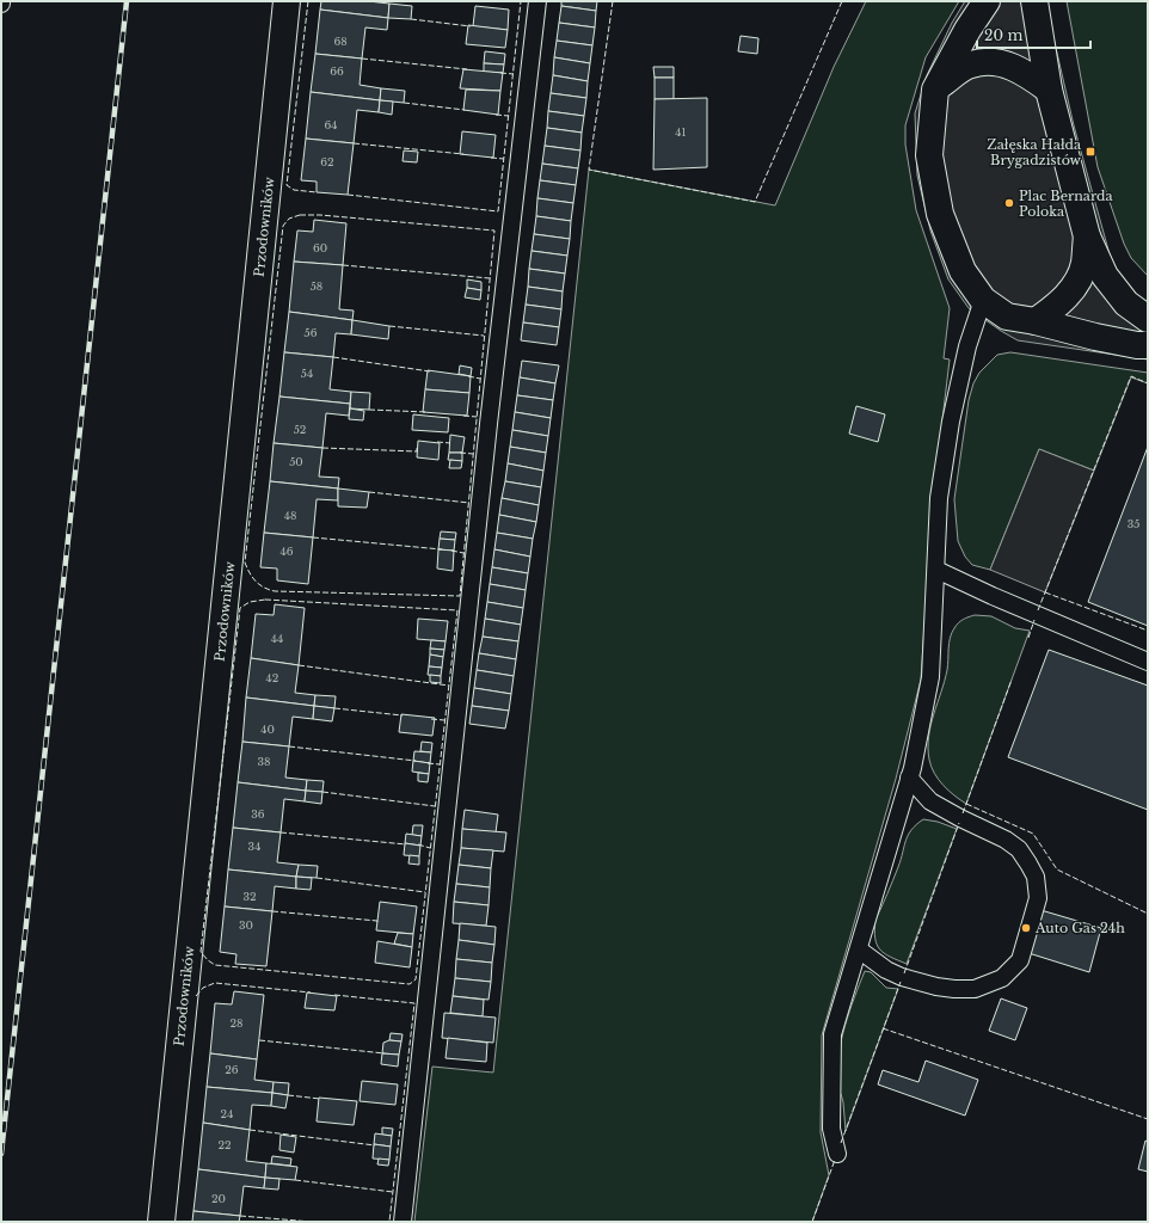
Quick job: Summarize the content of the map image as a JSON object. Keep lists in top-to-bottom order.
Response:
{
  "streets": {
    "street": ["Przodowników"]
  },
  "places": {
    "transit": ["Załęska Hałda Brygadzistów"],
    "other": ["Plac Bernarda Poloka", "Auto Gas 24h"]
  },
  "house_numbers": [
    "68",
    "66",
    "64",
    "41",
    "62",
    "60",
    "58",
    "56",
    "54",
    "52",
    "50",
    "48",
    "35",
    "46",
    "44",
    "42",
    "40",
    "38",
    "36",
    "34",
    "32",
    "30",
    "28",
    "26",
    "24",
    "22",
    "20"
  ],
  "scale_bar": "20 m"
}
